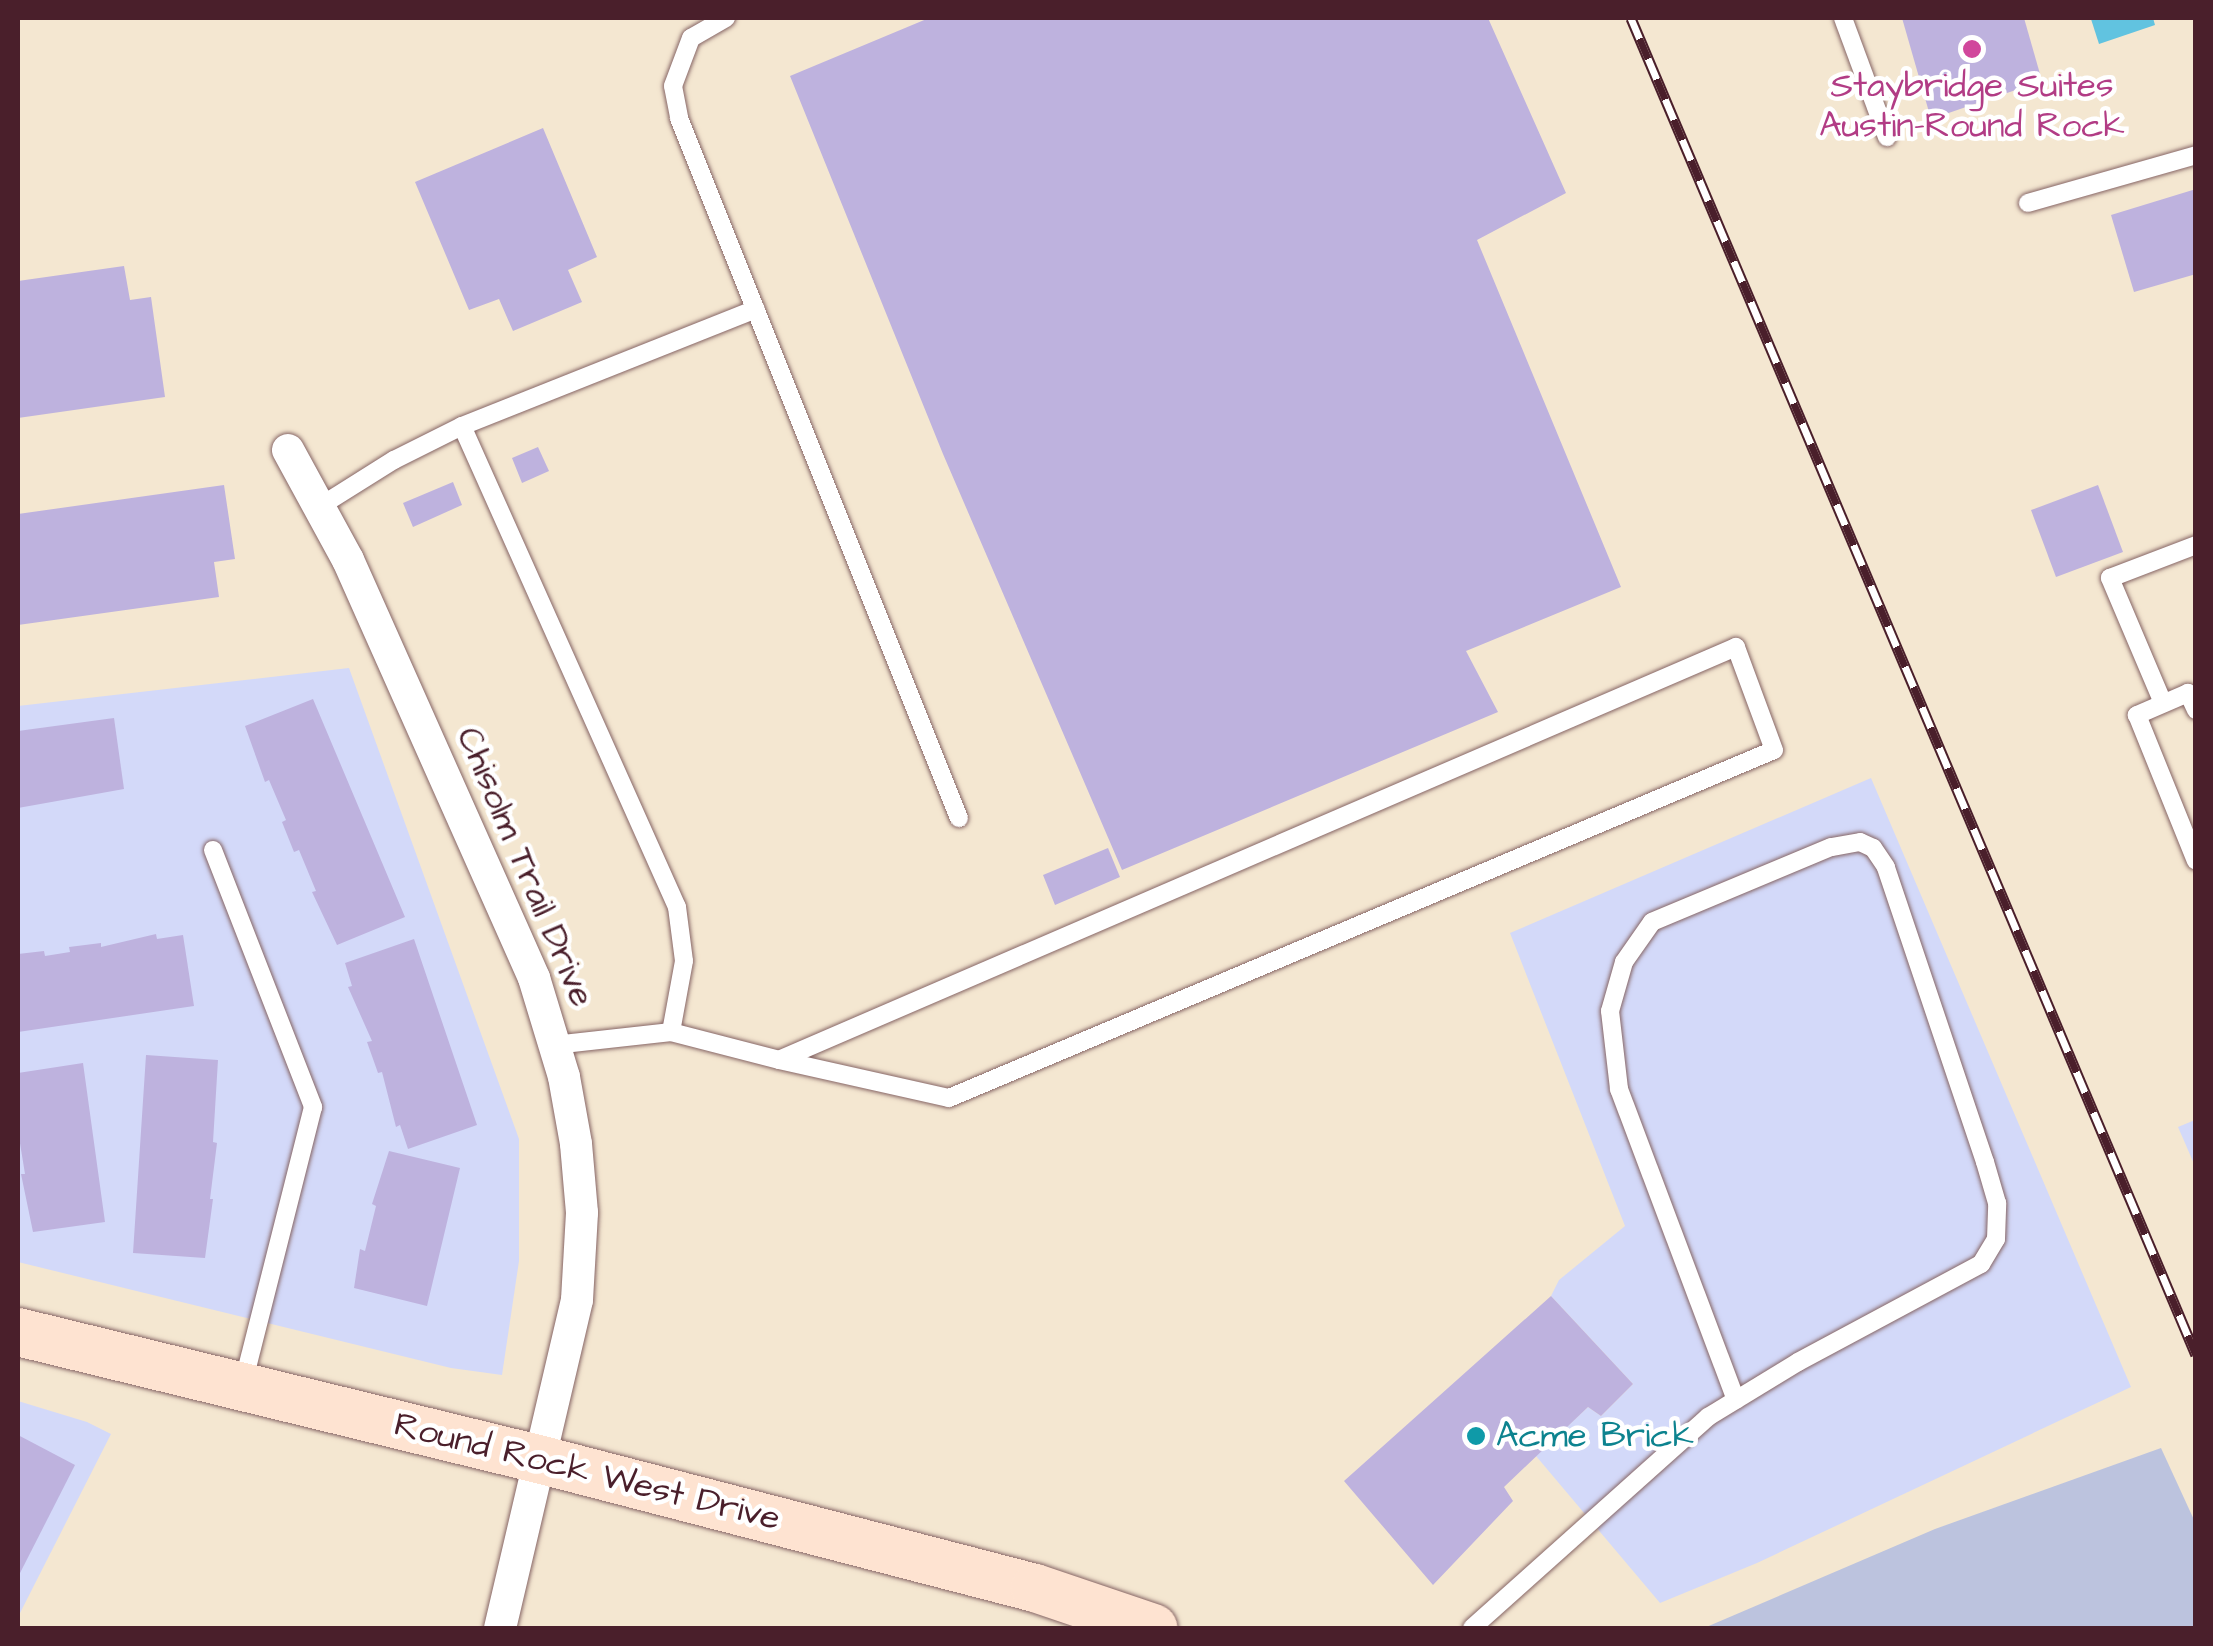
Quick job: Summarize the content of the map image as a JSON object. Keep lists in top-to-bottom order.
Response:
{
  "streets": {
    "street": ["Chisolm Trail Drive", "Round Rock West Drive"]
  },
  "crossings": [
    ["Chisolm Trail Drive", "Round Rock West Drive"]
  ],
  "places": ["Staybridge Suites Austin-Round Rock", "Acme Brick"]
}
